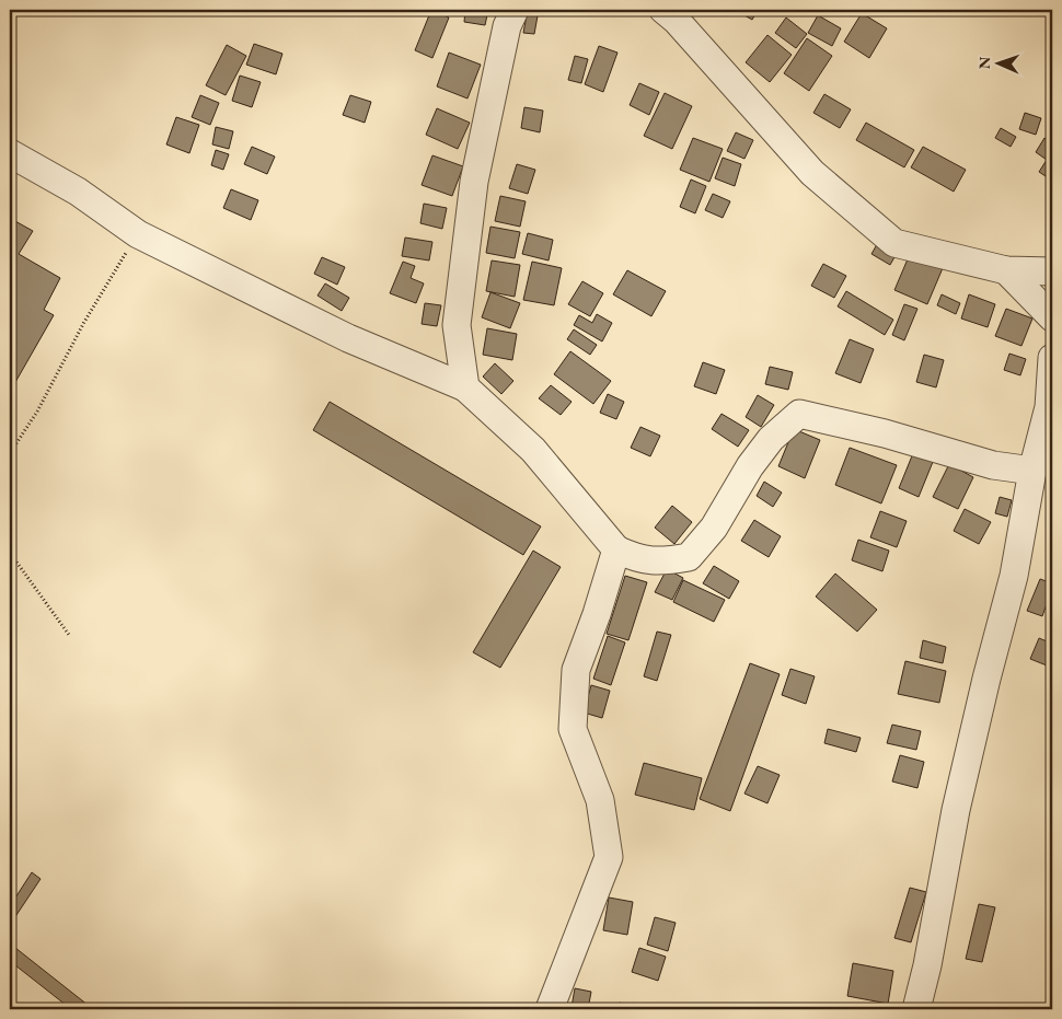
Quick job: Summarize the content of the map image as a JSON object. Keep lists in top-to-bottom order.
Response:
{
  "north": "left"
}
